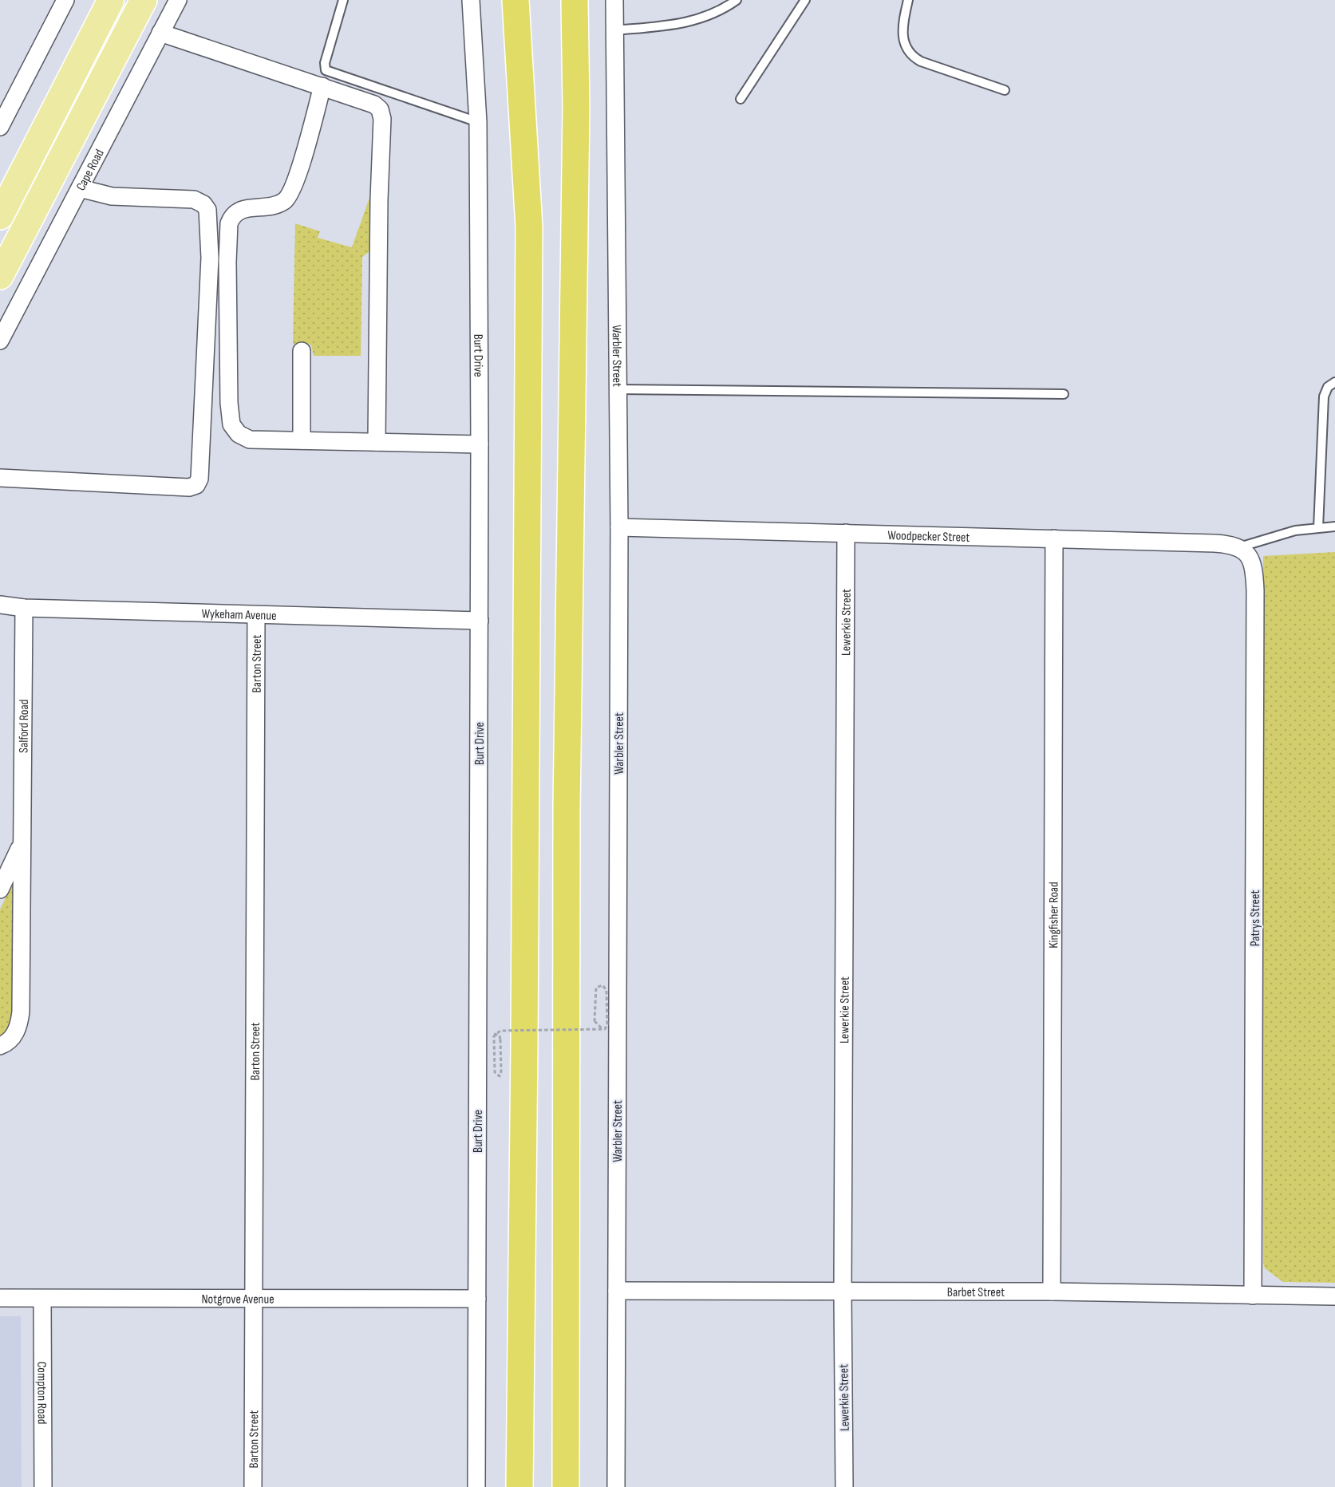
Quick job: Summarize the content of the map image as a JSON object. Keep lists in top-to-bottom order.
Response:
{
  "streets": {
    "street": [
      "Cape Road",
      "Burt Drive",
      "Warbler Street",
      "Woodpecker Street",
      "Wykeham Avenue",
      "Lewerkie Street",
      "Barton Street",
      "Salford Road",
      "Kingfisher Road",
      "Patrys Street",
      "Barbet Street",
      "Notgrove Avenue",
      "Compton Road"
    ]
  },
  "crossings": [
    ["Burt Drive", "Wykeham Avenue"],
    ["Burt Drive", "Notgrove Avenue"],
    ["Warbler Street", "Woodpecker Street"],
    ["Warbler Street", "Barbet Street"],
    ["Woodpecker Street", "Lewerkie Street"],
    ["Woodpecker Street", "Kingfisher Road"],
    ["Woodpecker Street", "Patrys Street"],
    ["Wykeham Avenue", "Barton Street"],
    ["Wykeham Avenue", "Salford Road"],
    ["Lewerkie Street", "Barbet Street"],
    ["Barton Street", "Notgrove Avenue"],
    ["Kingfisher Road", "Barbet Street"],
    ["Patrys Street", "Barbet Street"],
    ["Notgrove Avenue", "Compton Road"]
  ]
}
